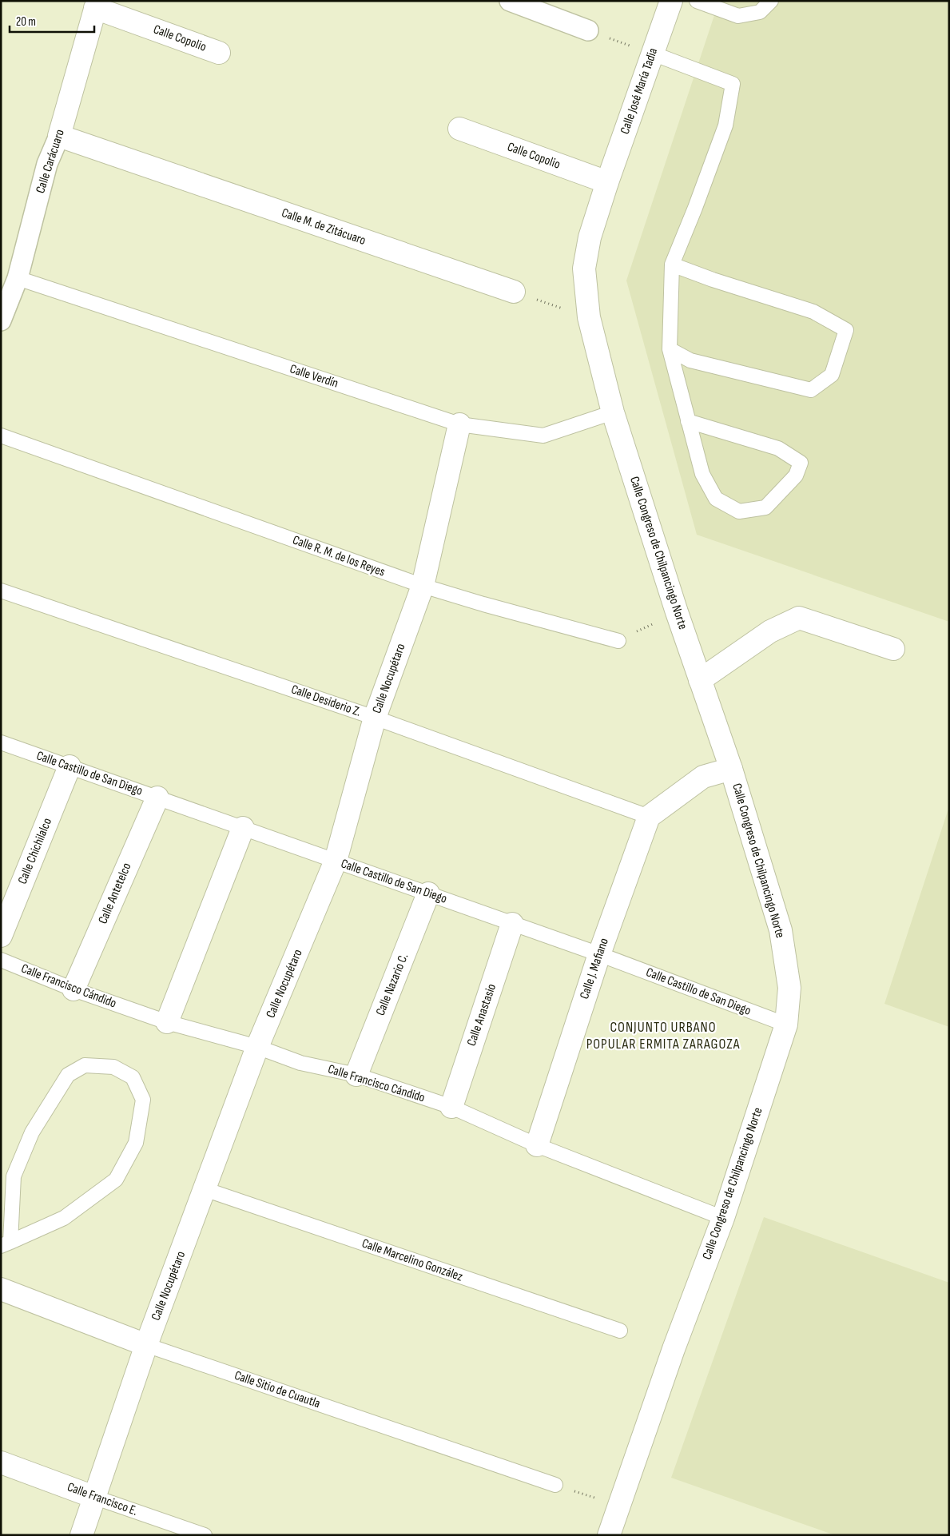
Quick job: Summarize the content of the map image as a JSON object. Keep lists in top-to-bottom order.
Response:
{
  "streets": {
    "street": [
      "Calle Copolio",
      "Calle José María Tadia",
      "Calle Carácuaro",
      "Calle M. de Zitácuaro",
      "Calle Congreso de Chilpancingo Norte",
      "Calle Nocupétaro",
      "Calle Chichilalco",
      "Calle Antetelco",
      "Calle J. Mafiano",
      "Calle Nazario C.",
      "Calle Anastasio",
      "Calle Sitio de Cuautla",
      "Calle Francisco E."
    ],
    "lane": [
      "Calle Verdín",
      "Calle R. M. de los Reyes",
      "Calle Desiderio Z.",
      "Calle Castillo de San Diego",
      "Calle Francisco Cándido",
      "Calle Marcelino González"
    ]
  },
  "crossings": [
    ["Calle Copolio", "Calle José María Tadia"],
    ["Calle Copolio", "Calle Carácuaro"],
    ["Calle Copolio", "Calle Congreso de Chilpancingo Norte"],
    ["Calle José María Tadia", "Calle Congreso de Chilpancingo Norte"],
    ["Calle Carácuaro", "Calle M. de Zitácuaro"],
    ["Calle Carácuaro", "Calle Verdín"],
    ["Calle Verdín", "Calle Congreso de Chilpancingo Norte"],
    ["Calle Verdín", "Calle Nocupétaro"],
    ["Calle Congreso de Chilpancingo Norte", "Calle Castillo de San Diego"],
    ["Calle Congreso de Chilpancingo Norte", "Calle Francisco Cándido"],
    ["Calle R. M. de los Reyes", "Calle Nocupétaro"],
    ["Calle Nocupétaro", "Calle Desiderio Z."],
    ["Calle Nocupétaro", "Calle Castillo de San Diego"],
    ["Calle Nocupétaro", "Calle Francisco Cándido"],
    ["Calle Nocupétaro", "Calle Marcelino González"],
    ["Calle Nocupétaro", "Calle Sitio de Cuautla"],
    ["Calle Nocupétaro", "Calle Francisco E."],
    ["Calle Desiderio Z.", "Calle J. Mafiano"],
    ["Calle Castillo de San Diego", "Calle Chichilalco"],
    ["Calle Castillo de San Diego", "Calle Antetelco"],
    ["Calle Castillo de San Diego", "Calle J. Mafiano"],
    ["Calle Castillo de San Diego", "Calle Nazario C."],
    ["Calle Castillo de San Diego", "Calle Anastasio"],
    ["Calle Antetelco", "Calle Francisco Cándido"],
    ["Calle J. Mafiano", "Calle Francisco Cándido"],
    ["Calle Nazario C.", "Calle Francisco Cándido"],
    ["Calle Francisco Cándido", "Calle Anastasio"]
  ],
  "districts": ["CONJUNTO URBANO POPULAR ERMITA ZARAGOZA"],
  "scale_bar": "20 m"
}
